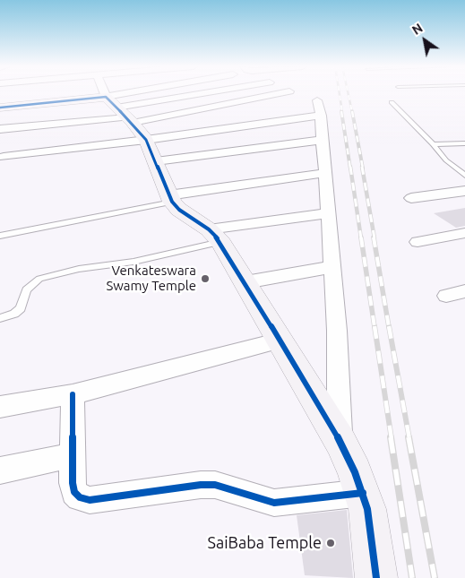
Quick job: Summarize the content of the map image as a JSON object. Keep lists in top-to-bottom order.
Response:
{
  "places": ["Venkateswara Swamy Temple", "SaiBaba Temple"],
  "north": "top left"
}
